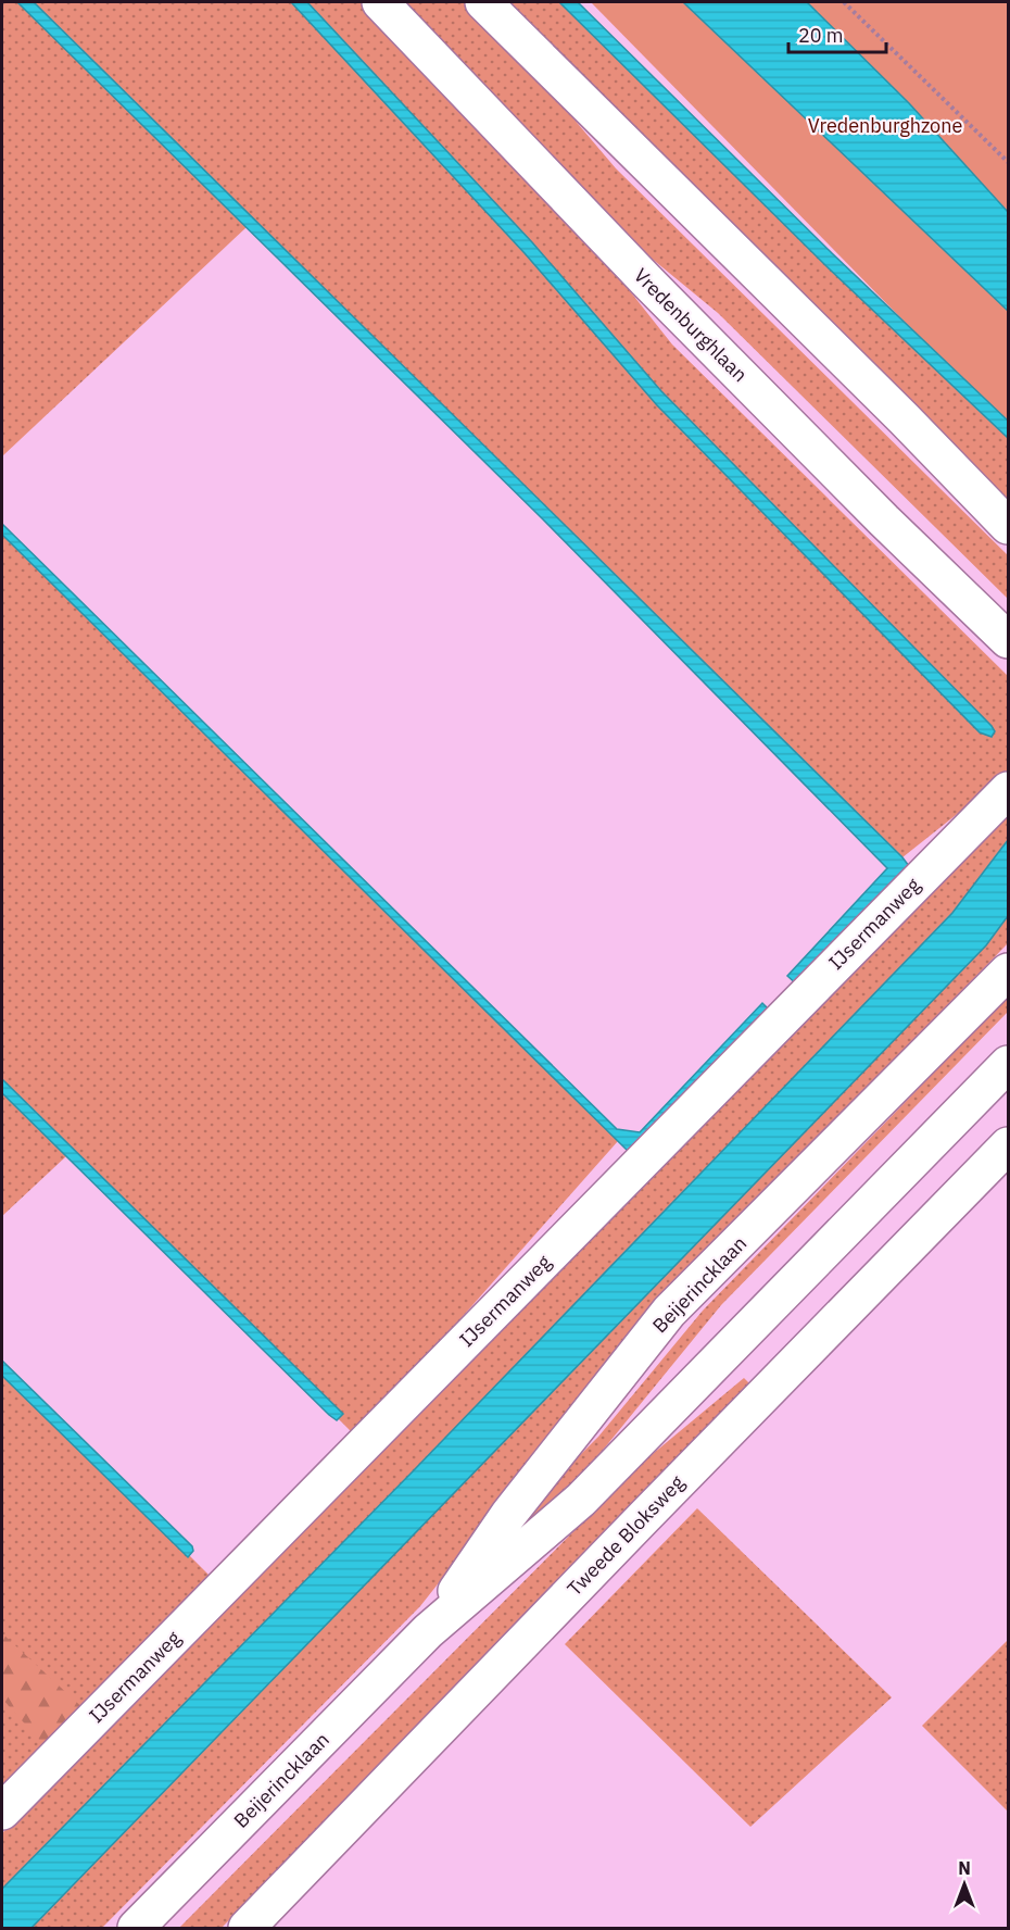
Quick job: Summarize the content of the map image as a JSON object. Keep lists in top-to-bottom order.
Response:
{
  "streets": {
    "street": [
      "Vredenburghlaan",
      "IJsermanweg",
      "Beijerincklaan",
      "Tweede Bloksweg"
    ]
  },
  "parks": ["Vredenburghzone"],
  "scale_bar": "20 m",
  "north": "top"
}
